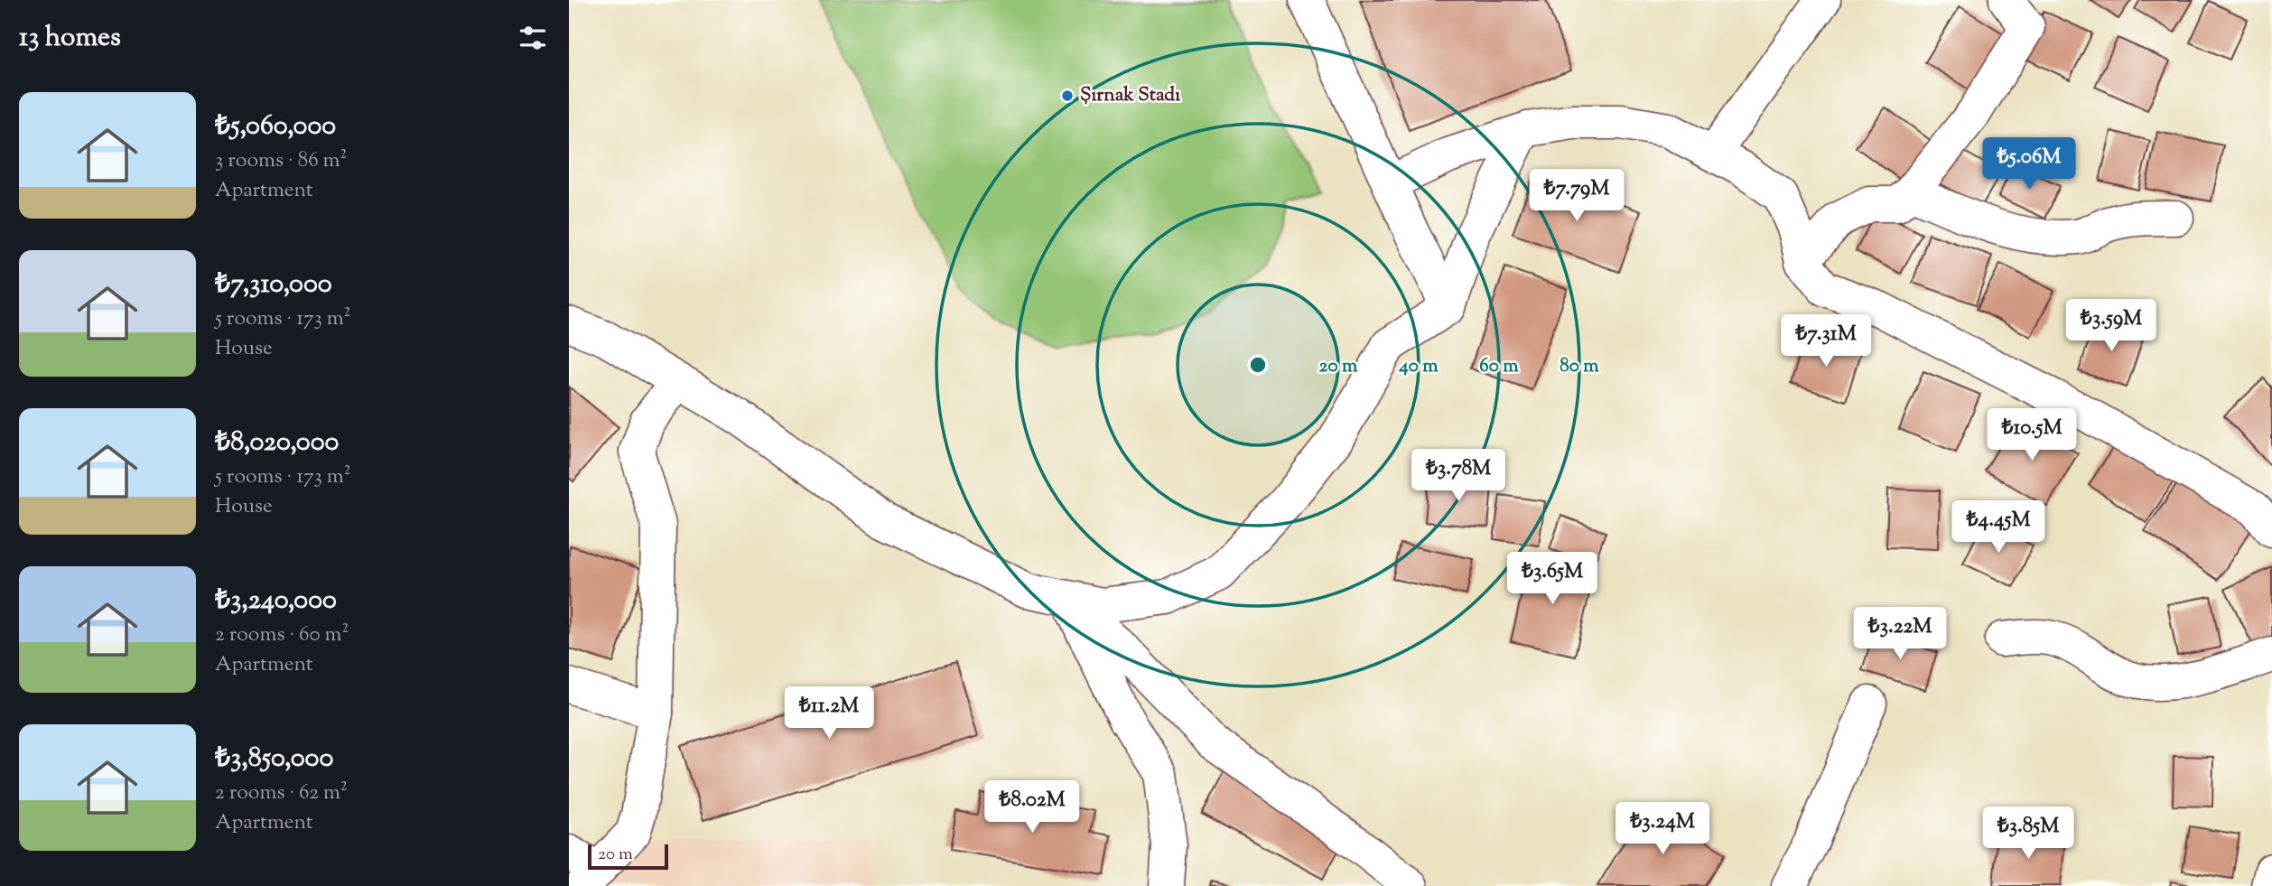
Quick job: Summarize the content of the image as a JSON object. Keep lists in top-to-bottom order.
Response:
{
  "places": ["Şırnak Stadı"],
  "scale_bar": "20 m",
  "page": {
    "heading": "13 homes",
    "list": [
      {
        "name": "₺5,060,000",
        "note": "3 rooms · 86 m² · Apartment"
      },
      {
        "name": "₺7,310,000",
        "note": "5 rooms · 173 m² · House"
      },
      {
        "name": "₺8,020,000",
        "note": "5 rooms · 173 m² · House"
      },
      {
        "name": "₺3,240,000",
        "note": "2 rooms · 60 m² · Apartment"
      },
      {
        "name": "₺3,850,000",
        "note": "2 rooms · 62 m² · Apartment"
      }
    ],
    "price": [
      "₺5.06M",
      "₺7.79M",
      "₺3.59M",
      "₺7.31M",
      "₺10.5M",
      "₺3.78M",
      "₺4.45M",
      "₺3.65M",
      "₺3.22M",
      "₺11.2M",
      "₺8.02M",
      "₺3.24M",
      "₺3.85M"
    ],
    "scale": "20 m"
  },
  "rings": [
    "20 m",
    "40 m",
    "60 m",
    "80 m"
  ]
}
